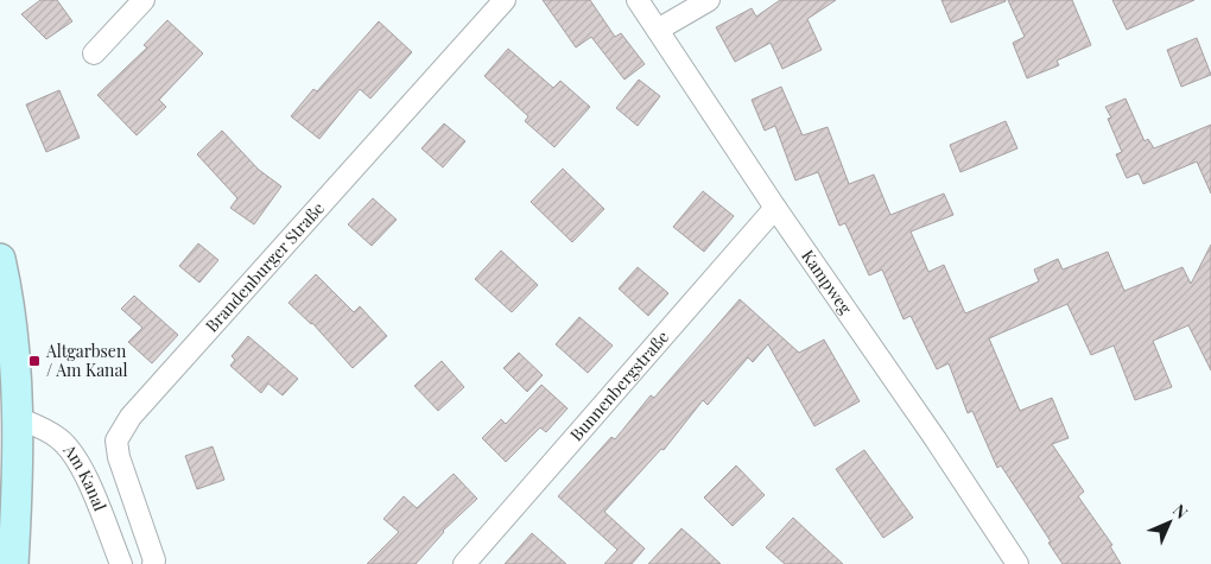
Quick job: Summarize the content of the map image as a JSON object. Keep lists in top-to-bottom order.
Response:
{
  "streets": {
    "street": [
      "Brandenburger Straße",
      "Kampweg",
      "Bunnenbergstraße",
      "Am Kanal"
    ]
  },
  "crossings": [
    ["Kampweg", "Bunnenbergstraße"]
  ],
  "places": {
    "transit": ["Altgarbsen / Am Kanal"]
  },
  "north": "top right"
}
